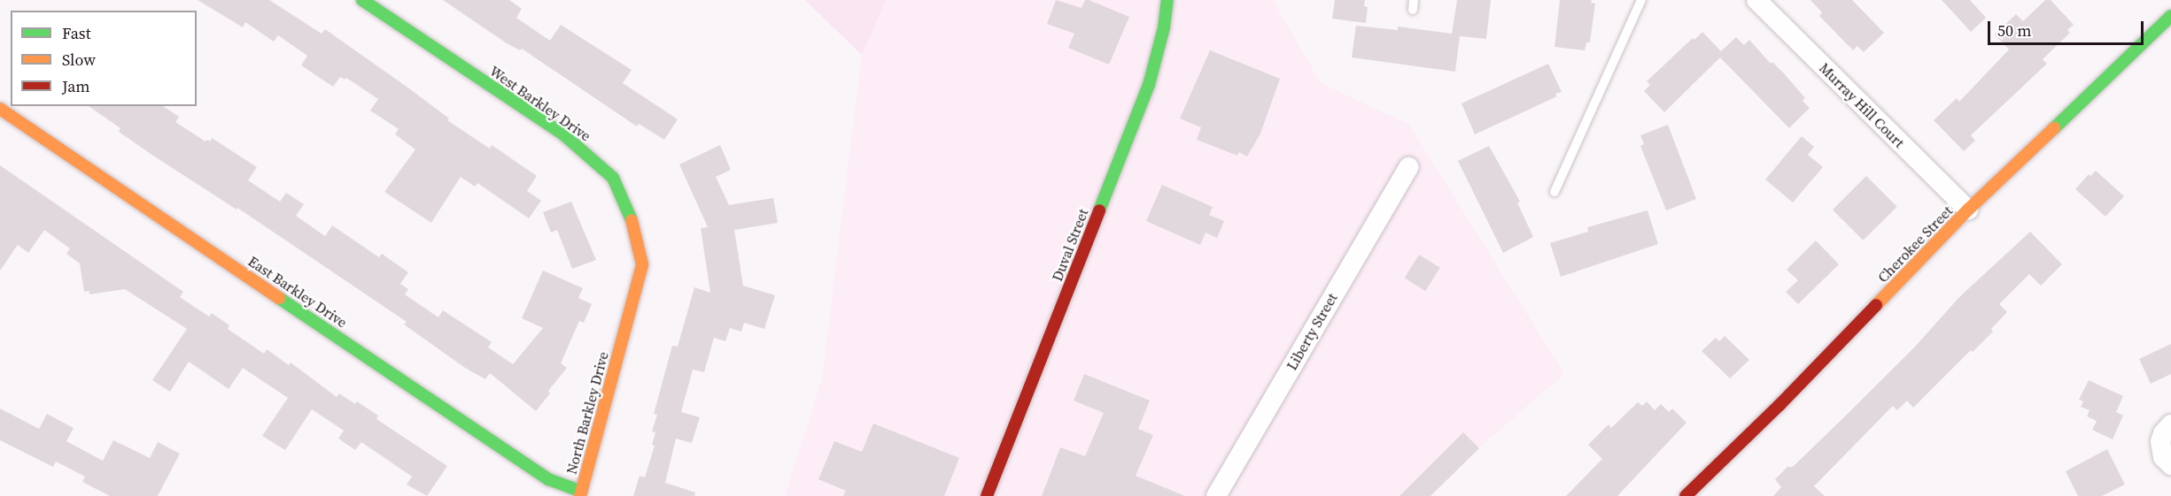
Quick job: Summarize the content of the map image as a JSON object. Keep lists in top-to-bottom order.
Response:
{
  "streets": {
    "street": [
      "West Barkley Drive",
      "Murray Hill Court",
      "Cherokee Street",
      "Duval Street",
      "East Barkley Drive",
      "Liberty Street",
      "North Barkley Drive"
    ]
  },
  "crossings": [
    ["West Barkley Drive", "North Barkley Drive"],
    ["Murray Hill Court", "Cherokee Street"],
    ["East Barkley Drive", "North Barkley Drive"]
  ],
  "legend": ["Fast", "Slow", "Jam"],
  "scale_bar": "50 m"
}
